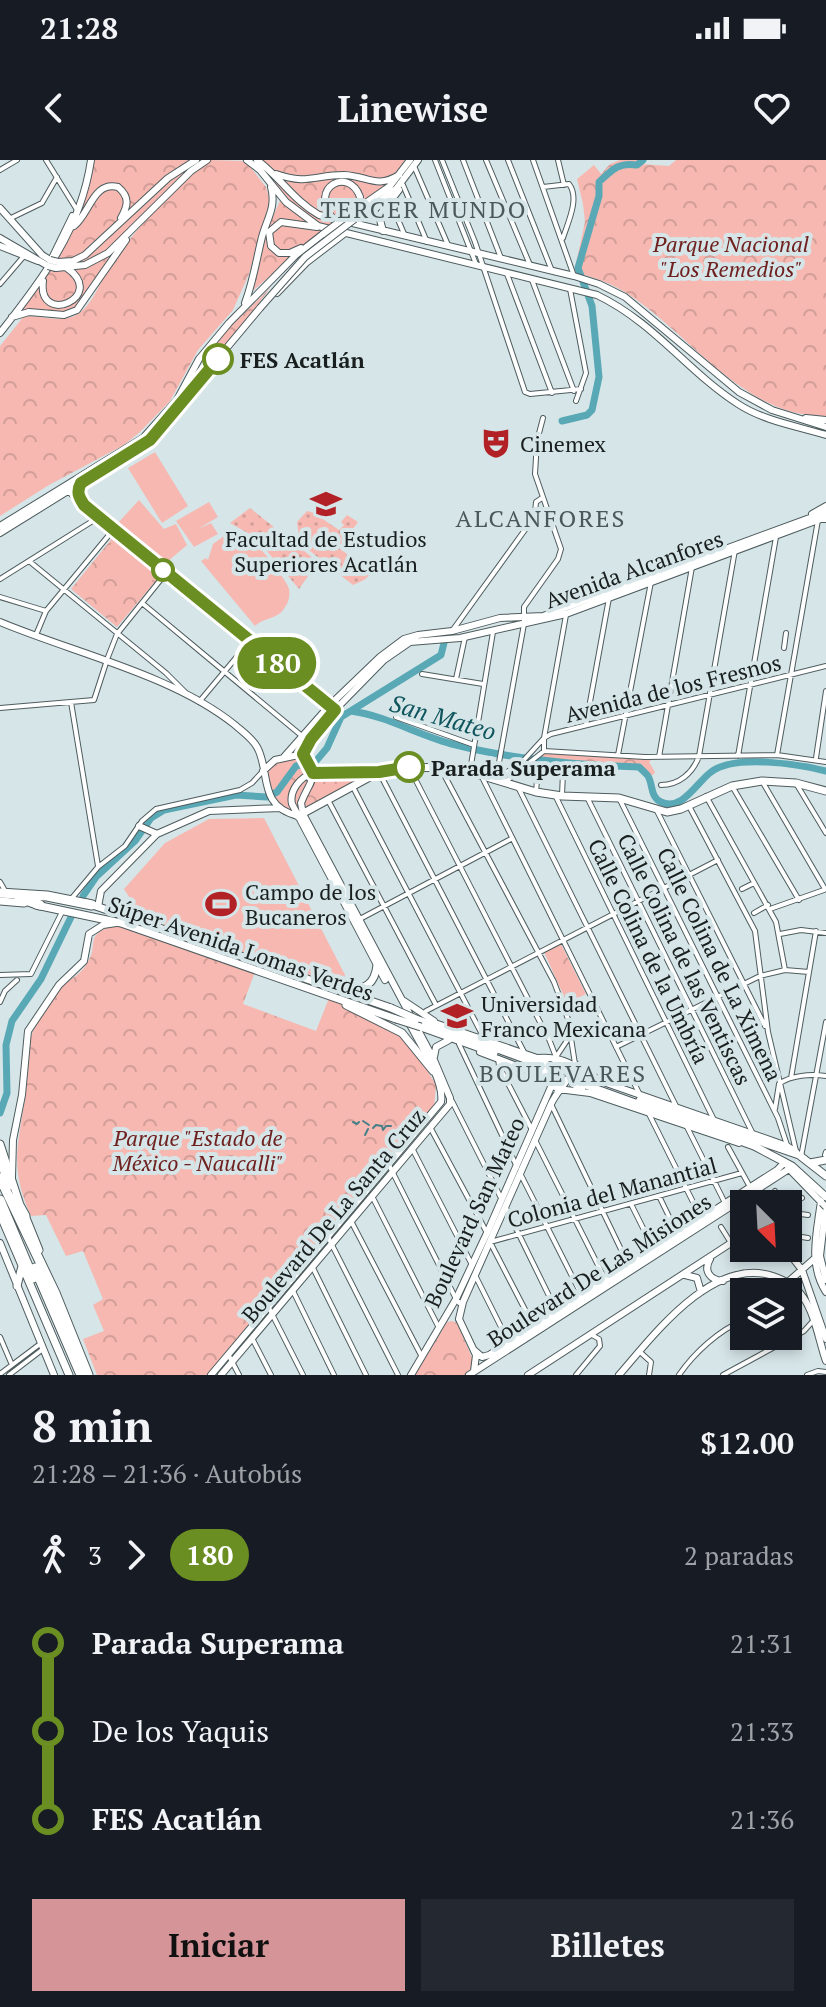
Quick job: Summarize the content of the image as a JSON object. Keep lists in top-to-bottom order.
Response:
{
  "streets": {
    "main road": [
      "Avenida Alcanfores",
      "Súper Avenida Lomas Verdes",
      "Boulevard San Mateo",
      "Boulevard De La Santa Cruz",
      "Boulevard De Las Misiones"
    ],
    "street": [
      "Avenida de los Fresnos",
      "Calle Colina de la Umbría",
      "Calle Colina de las Ventiscas",
      "Calle Colina de La Ximena",
      "Colonia del Manantial"
    ]
  },
  "crossings": [
    ["Súper Avenida Lomas Verdes", "Calle Colina de la Umbría"],
    ["Súper Avenida Lomas Verdes", "Calle Colina de las Ventiscas"],
    ["Súper Avenida Lomas Verdes", "Calle Colina de La Ximena"],
    ["Súper Avenida Lomas Verdes", "Boulevard San Mateo"],
    ["Súper Avenida Lomas Verdes", "Boulevard De Las Misiones"],
    ["Colonia del Manantial", "Boulevard San Mateo"]
  ],
  "districts": ["TERCER MUNDO", "ALCANFORES", "BOULEVARES"],
  "water": ["San Mateo"],
  "parks": ["Parque Nacional \"Los Remedios\"", "Parque \"Estado de México - Naucalli\""],
  "places": {
    "other": ["FES Acatlán", "Parada Superama"],
    "theatre": ["Cinemex"],
    "school or university": ["Facultad de Estudios Superiores Acatlán", "Universidad Franco Mexicana"],
    "sports": ["Campo de los Bucaneros"]
  },
  "lines": ["bus line 180"],
  "north": "bottom right",
  "page": {
    "status": "21:28",
    "header": "Linewise",
    "on_map": "180",
    "heading": ["8 min", "21:28 – 21:36 · Autobús", "$12.00"],
    "legs": ["3", "180", "2 paradas"],
    "list": [
      {
        "name": "Parada Superama",
        "value": "21:31"
      },
      {
        "name": "De los Yaquis",
        "value": "21:33"
      },
      {
        "name": "FES Acatlán",
        "value": "21:36"
      }
    ],
    "buttons": ["Iniciar", "Billetes"]
  }
}
